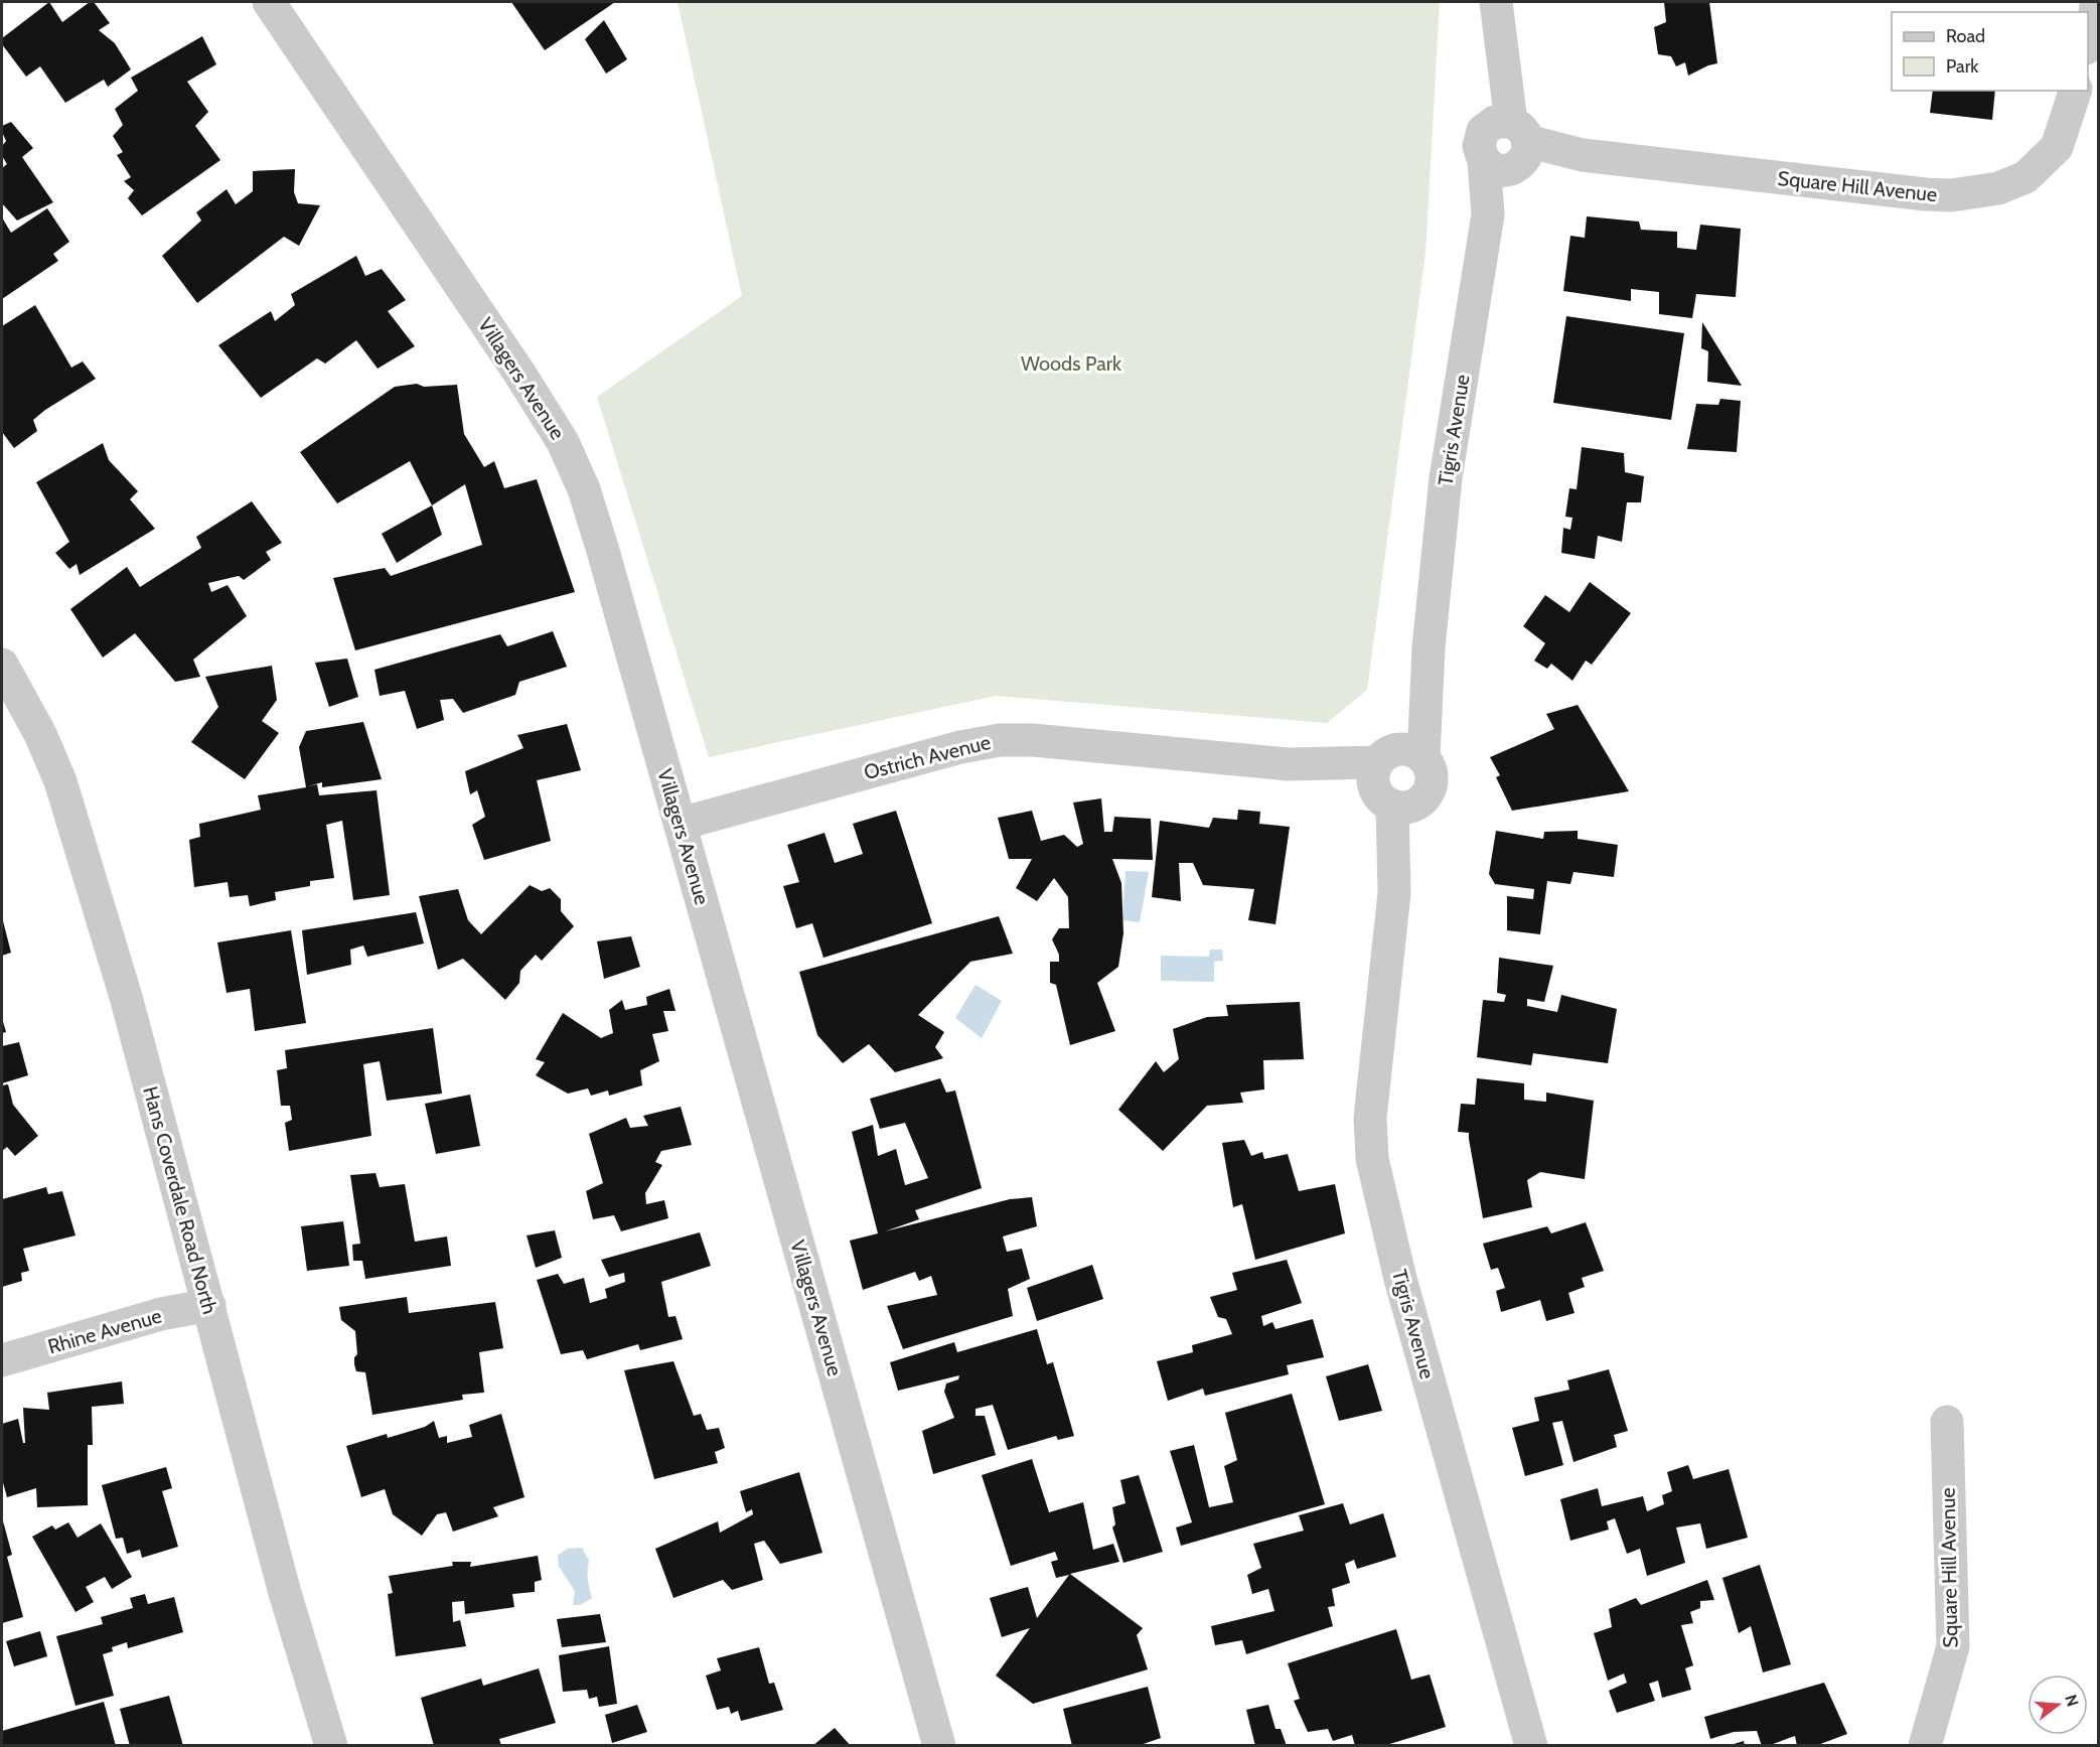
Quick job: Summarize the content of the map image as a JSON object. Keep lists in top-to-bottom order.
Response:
{
  "streets": {
    "street": [
      "Square Hill Avenue",
      "Villagers Avenue",
      "Tigris Avenue",
      "Ostrich Avenue",
      "Hans Coverdale Road North",
      "Rhine Avenue"
    ]
  },
  "crossings": [
    ["Square Hill Avenue", "Tigris Avenue"],
    ["Villagers Avenue", "Ostrich Avenue"],
    ["Tigris Avenue", "Ostrich Avenue"],
    ["Hans Coverdale Road North", "Rhine Avenue"]
  ],
  "parks": ["Woods Park"],
  "legend": ["Road", "Park"],
  "north": "right"
}
